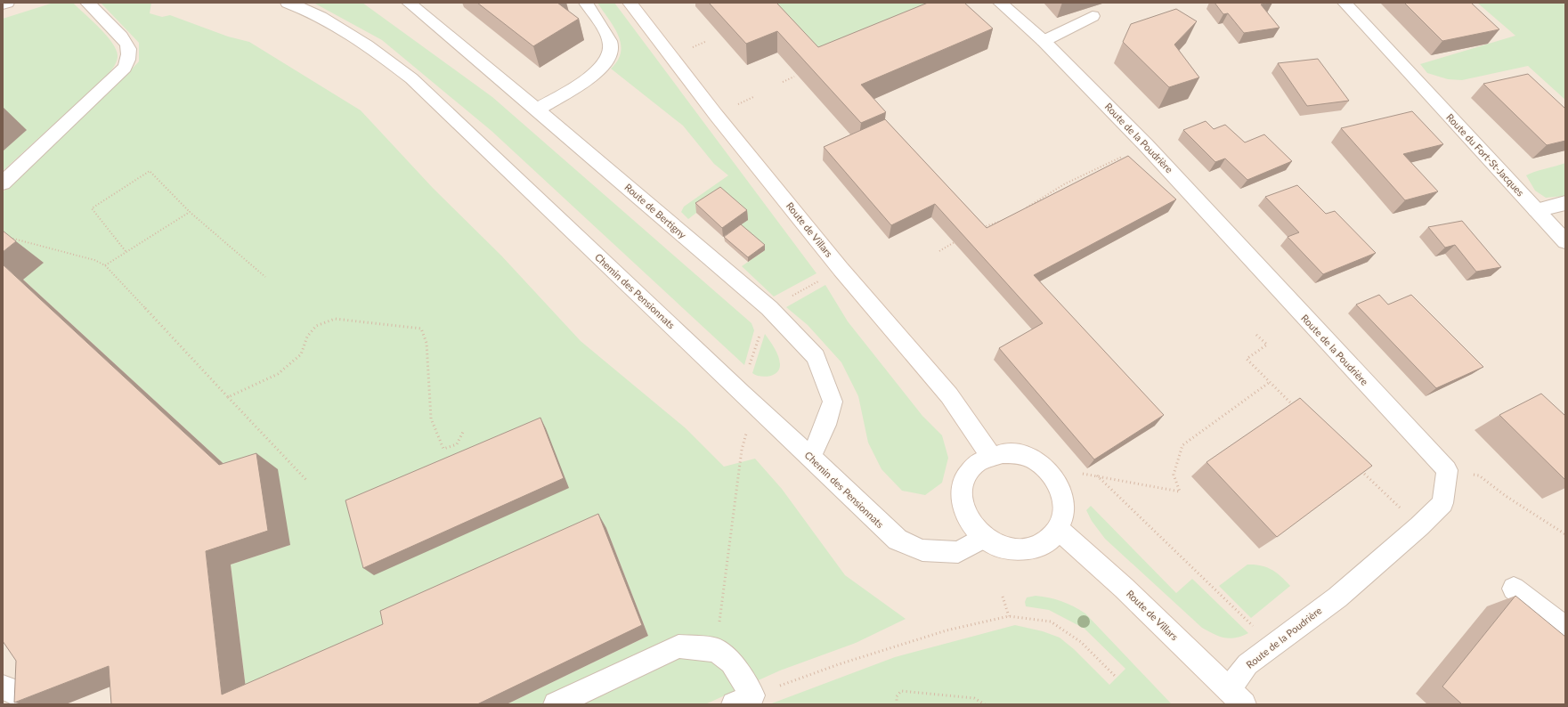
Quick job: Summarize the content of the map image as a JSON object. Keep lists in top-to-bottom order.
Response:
{
  "streets": {
    "street": [
      "Route de la Poudrière",
      "Route du Fort-St-Jacques",
      "Route de Bertigny",
      "Route de Villars",
      "Chemin des Pensionnats"
    ]
  },
  "crossings": [
    ["Route de la Poudrière", "Route de Villars"],
    ["Route de Bertigny", "Chemin des Pensionnats"],
    ["Route de Villars", "Chemin des Pensionnats"]
  ]
}
